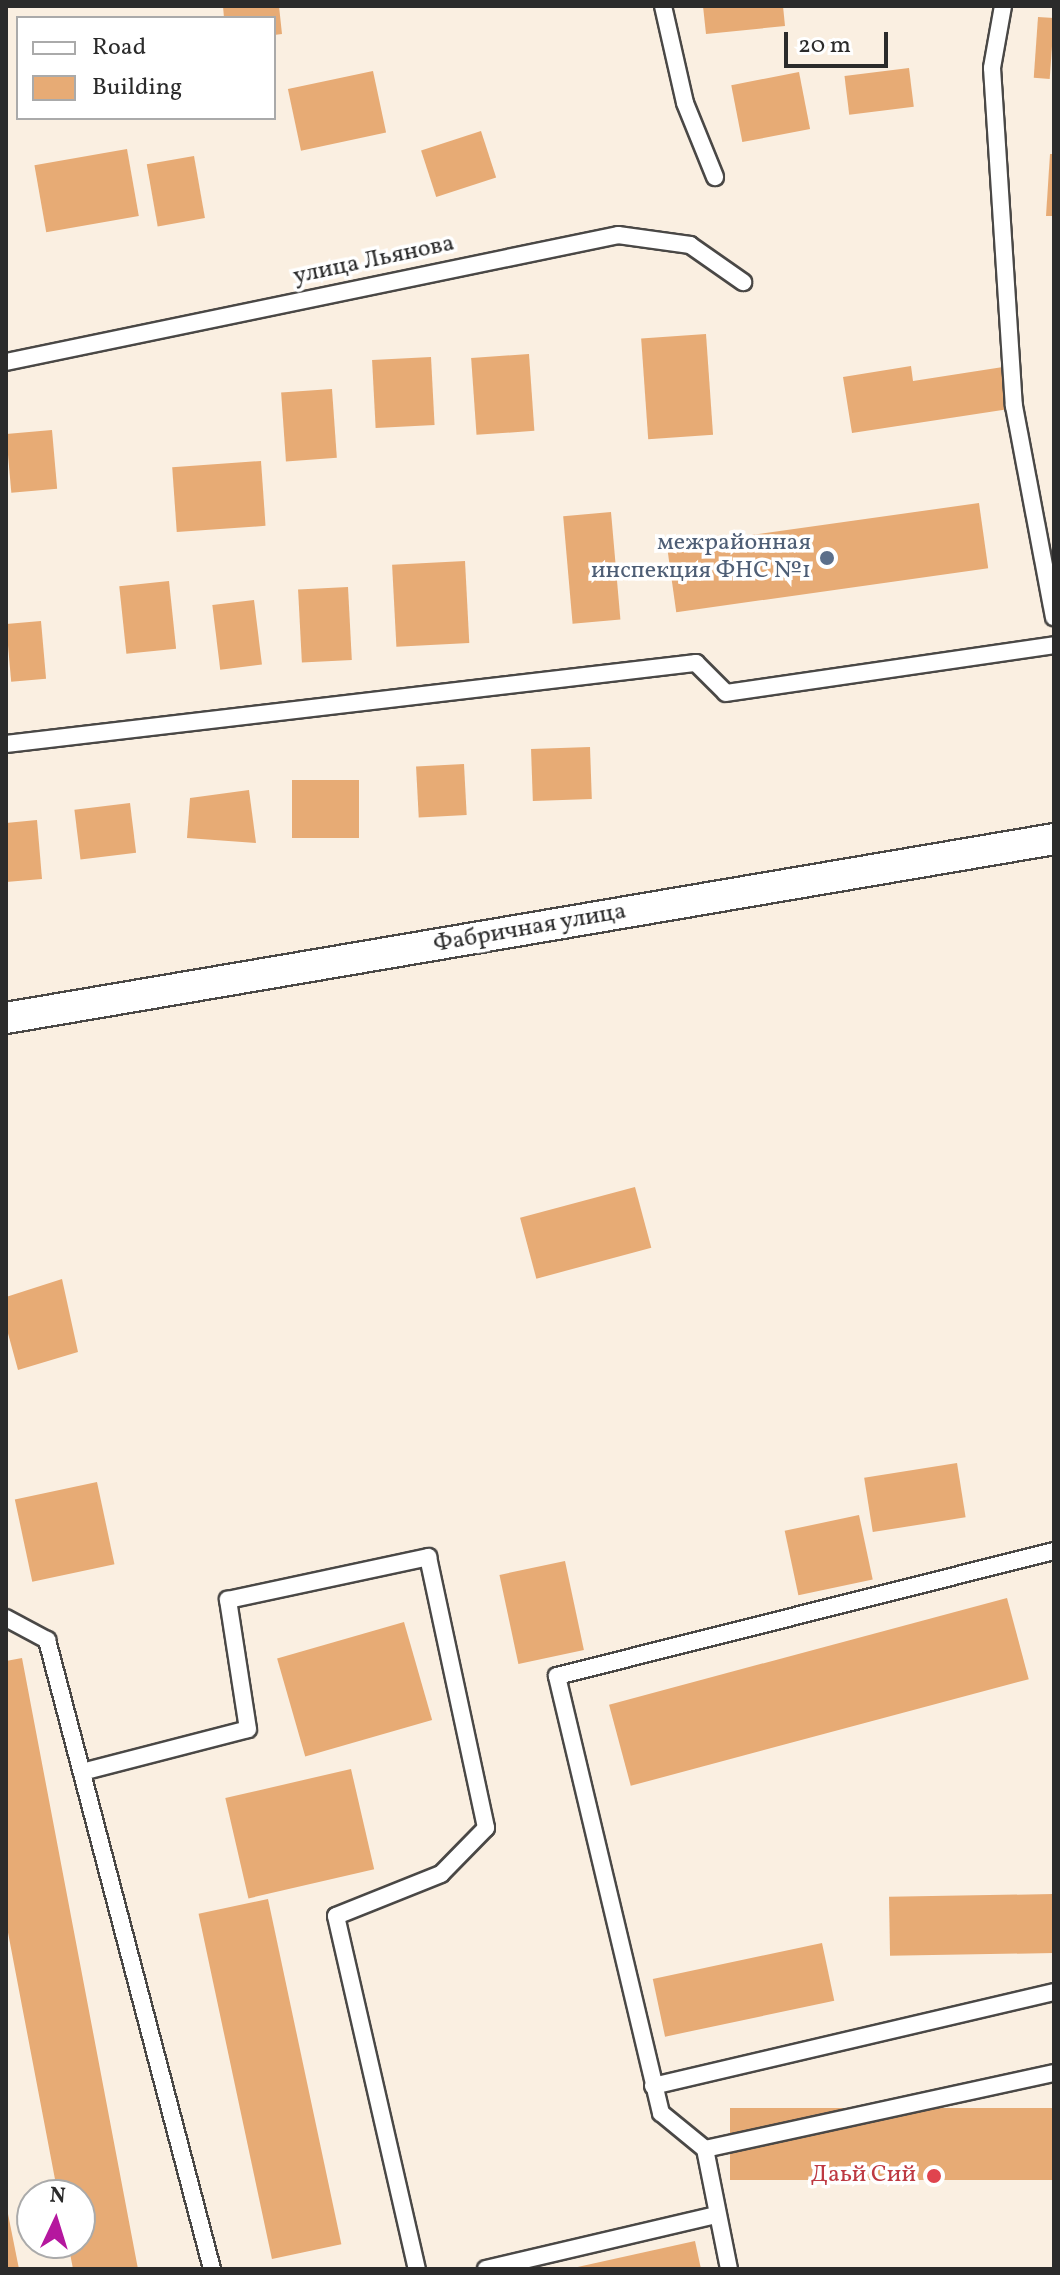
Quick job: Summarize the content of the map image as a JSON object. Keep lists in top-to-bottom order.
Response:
{
  "streets": {
    "street": ["Фабричная улица"],
    "lane": ["улица Льянова"]
  },
  "places": ["межрайонная инспекция ФНС №1", "Даьй Сий"],
  "legend": ["Road", "Building"],
  "scale_bar": "20 m",
  "north": "top"
}
